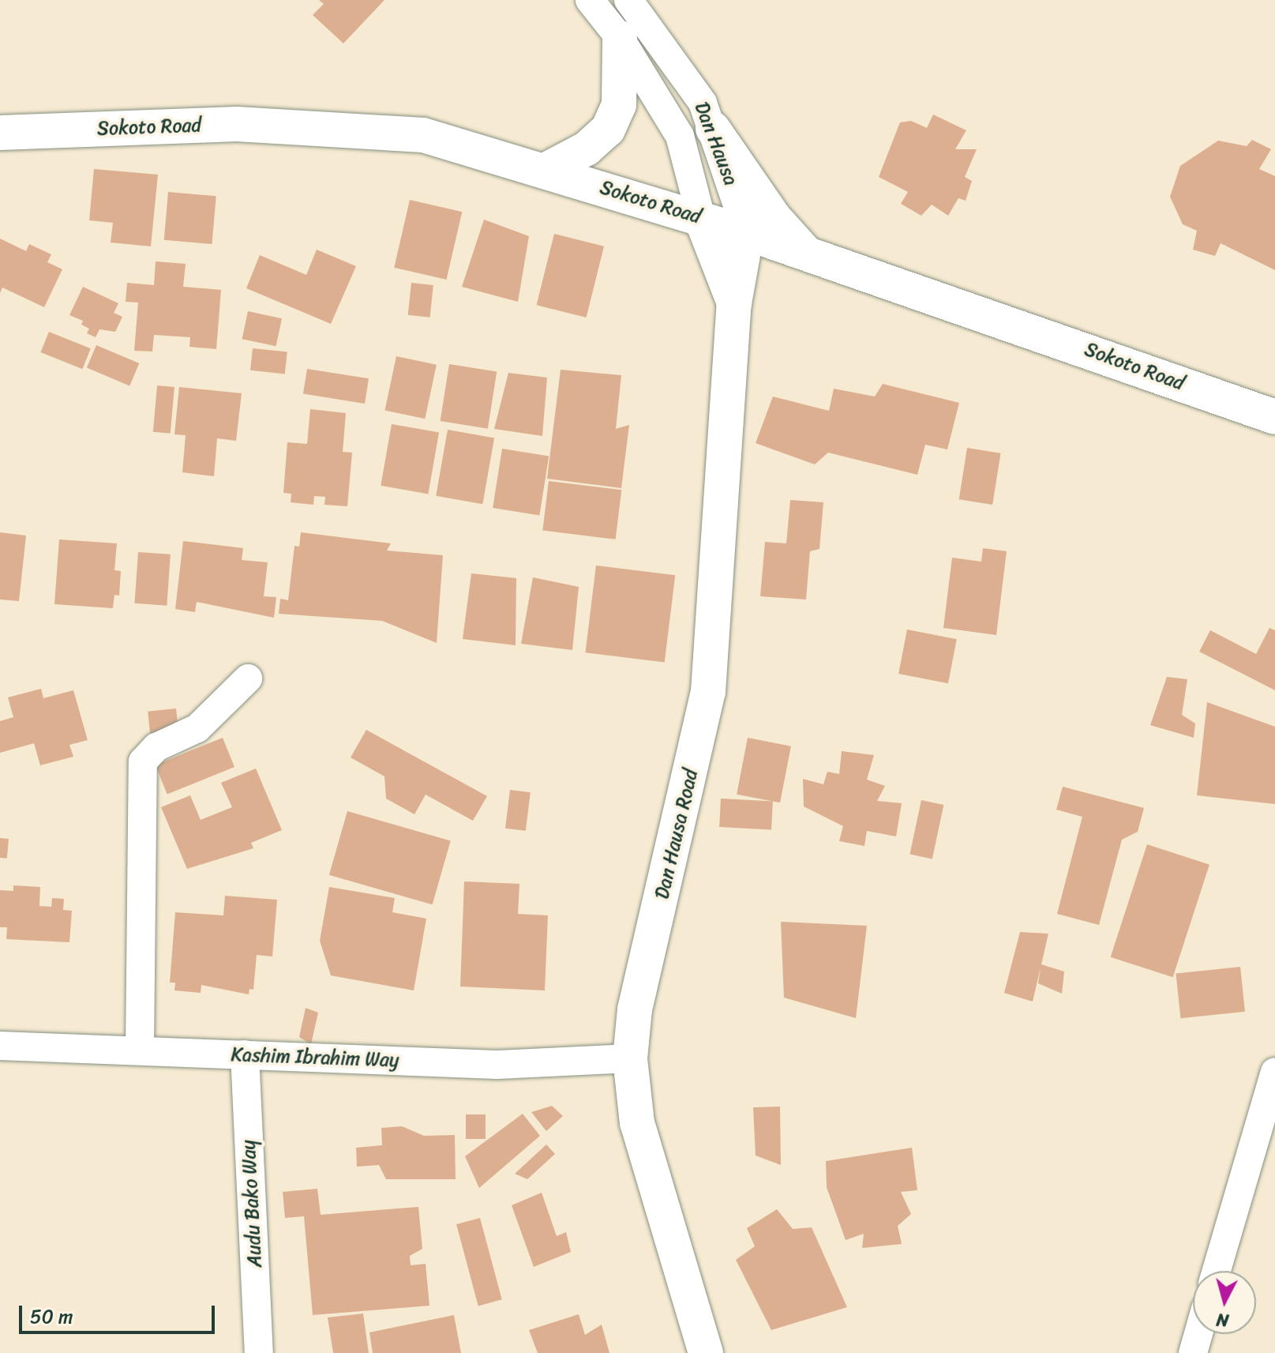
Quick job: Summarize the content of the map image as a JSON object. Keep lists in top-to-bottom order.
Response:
{
  "streets": {
    "street": [
      "Sokoto Road",
      "Dan Hausa",
      "Dan Hausa Road",
      "Kashim Ibrahim Way",
      "Audu Bako Way"
    ]
  },
  "crossings": [
    ["Sokoto Road", "Dan Hausa"],
    ["Sokoto Road", "Dan Hausa Road"],
    ["Dan Hausa", "Dan Hausa Road"],
    ["Dan Hausa Road", "Kashim Ibrahim Way"],
    ["Kashim Ibrahim Way", "Audu Bako Way"]
  ],
  "scale_bar": "50 m",
  "north": "bottom"
}
